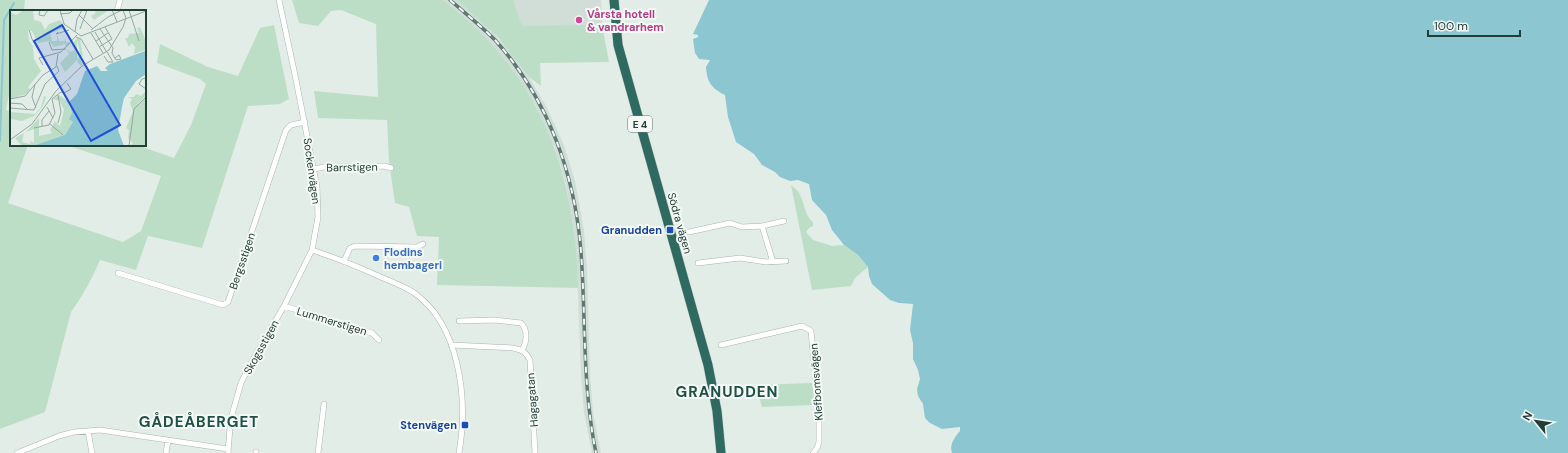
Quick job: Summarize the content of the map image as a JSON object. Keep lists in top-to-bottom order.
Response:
{
  "streets": {
    "highway": ["E 4", "Södra vägen"],
    "street": [
      "Barrstigen",
      "Sockenvägen",
      "Bergsstigen",
      "Lummerstigen",
      "Skogsstigen",
      "Klefbomsvägen",
      "Hagagatan"
    ]
  },
  "crossings": [
    ["Barrstigen", "Sockenvägen"],
    ["Sockenvägen", "Bergsstigen"],
    ["Sockenvägen", "Skogsstigen"],
    ["Lummerstigen", "Skogsstigen"]
  ],
  "districts": ["GRANUDDEN", "GÅDEÅBERGET"],
  "places": {
    "other": ["Vårsta hotell & vandrarhem", "Flodins hembageri"],
    "transit": ["Granudden", "Stenvägen"]
  },
  "scale_bar": "100 m",
  "north": "top left"
}
